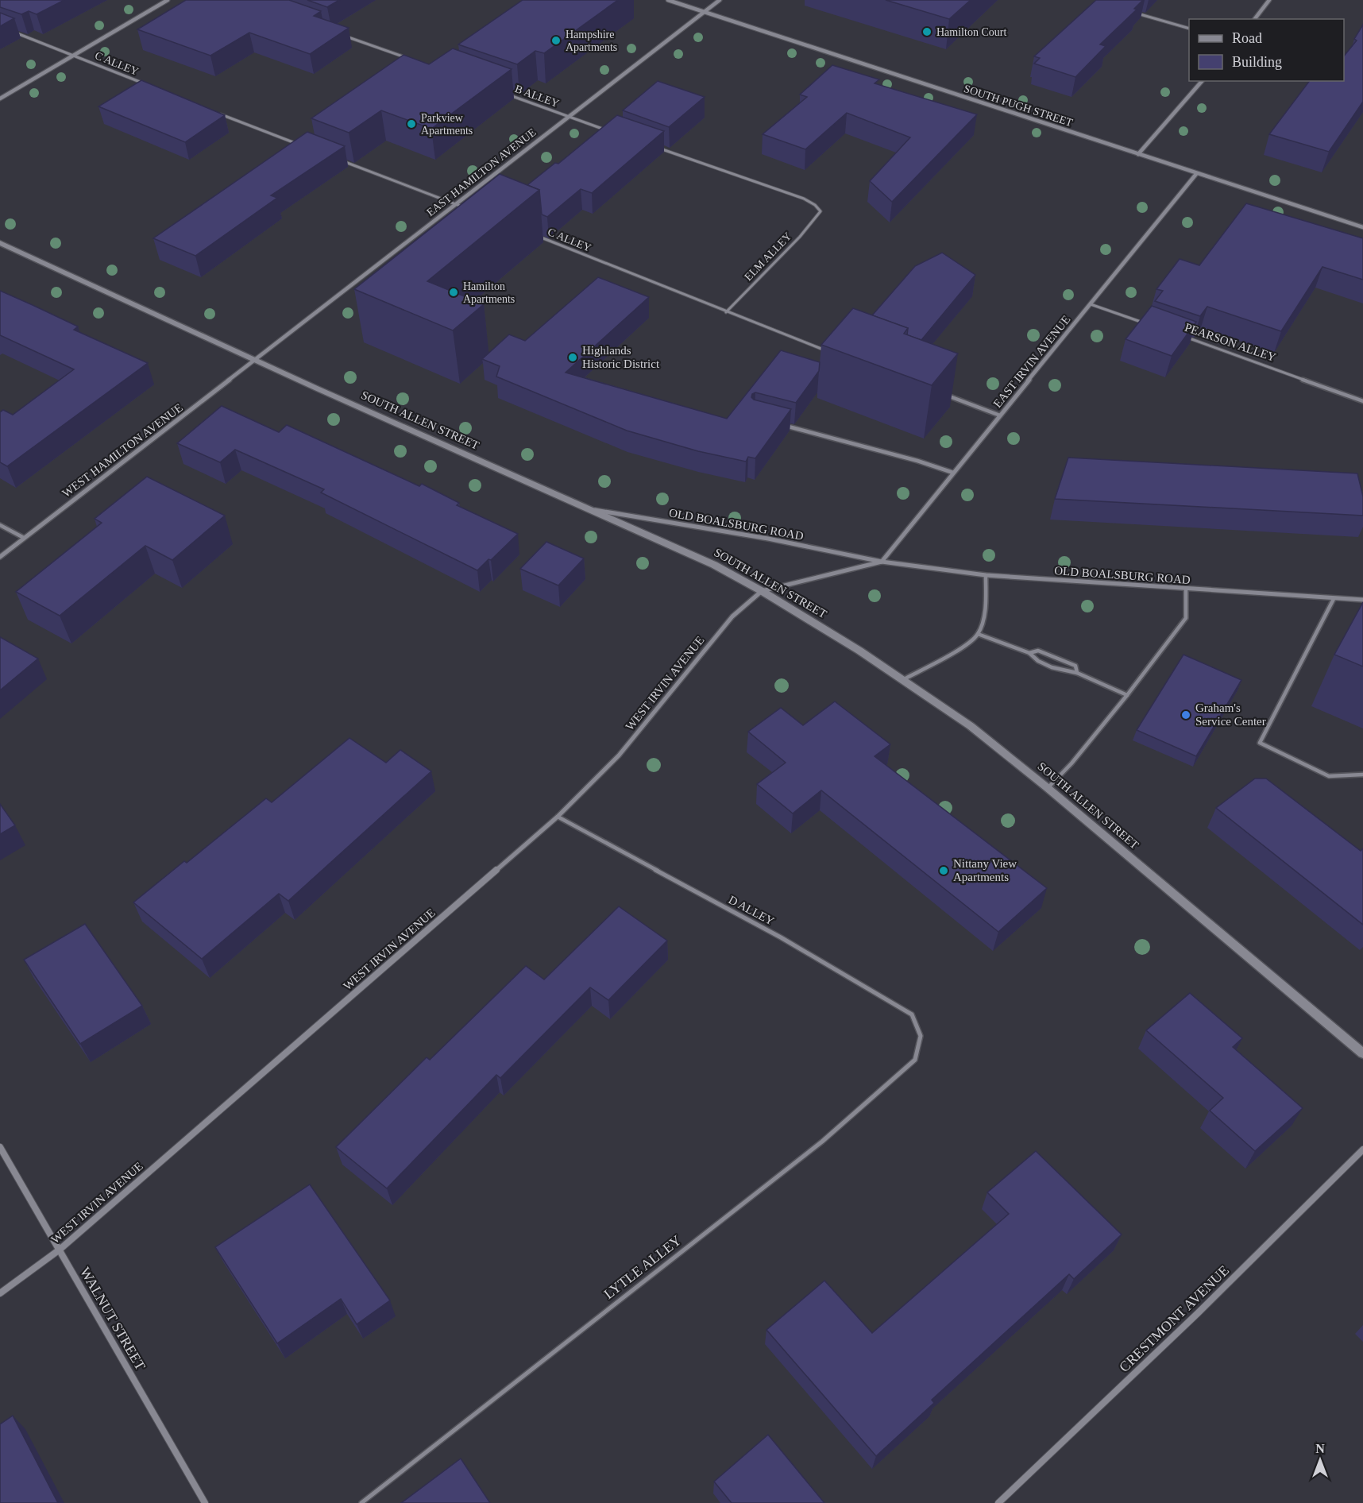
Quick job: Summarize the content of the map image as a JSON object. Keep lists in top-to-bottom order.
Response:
{
  "streets": {
    "street": [
      "SOUTH PUGH STREET",
      "EAST HAMILTON AVENUE",
      "EAST IRVIN AVENUE",
      "SOUTH ALLEN STREET",
      "WEST HAMILTON AVENUE",
      "OLD BOALSBURG ROAD",
      "WEST IRVIN AVENUE",
      "WALNUT STREET",
      "CRESTMONT AVENUE"
    ],
    "lane": [
      "C ALLEY",
      "B ALLEY",
      "ELM ALLEY",
      "PEARSON ALLEY",
      "D ALLEY",
      "LYTLE ALLEY"
    ]
  },
  "crossings": [
    ["C ALLEY", "ELM ALLEY"],
    ["B ALLEY", "EAST HAMILTON AVENUE"],
    ["SOUTH PUGH STREET", "EAST HAMILTON AVENUE"],
    ["SOUTH PUGH STREET", "EAST IRVIN AVENUE"],
    ["EAST HAMILTON AVENUE", "SOUTH ALLEN STREET"],
    ["EAST HAMILTON AVENUE", "WEST HAMILTON AVENUE"],
    ["EAST IRVIN AVENUE", "OLD BOALSBURG ROAD"],
    ["SOUTH ALLEN STREET", "WEST HAMILTON AVENUE"],
    ["SOUTH ALLEN STREET", "OLD BOALSBURG ROAD"],
    ["SOUTH ALLEN STREET", "WEST IRVIN AVENUE"],
    ["OLD BOALSBURG ROAD", "WEST IRVIN AVENUE"],
    ["WEST IRVIN AVENUE", "D ALLEY"],
    ["WEST IRVIN AVENUE", "WALNUT STREET"],
    ["D ALLEY", "LYTLE ALLEY"]
  ],
  "places": [
    "Hamilton Court",
    "Hampshire Apartments",
    "Parkview Apartments",
    "Hamilton Apartments",
    "Highlands Historic District",
    "Graham's Service Center",
    "Nittany View Apartments"
  ],
  "legend": ["Road", "Building"],
  "north": "top"
}
